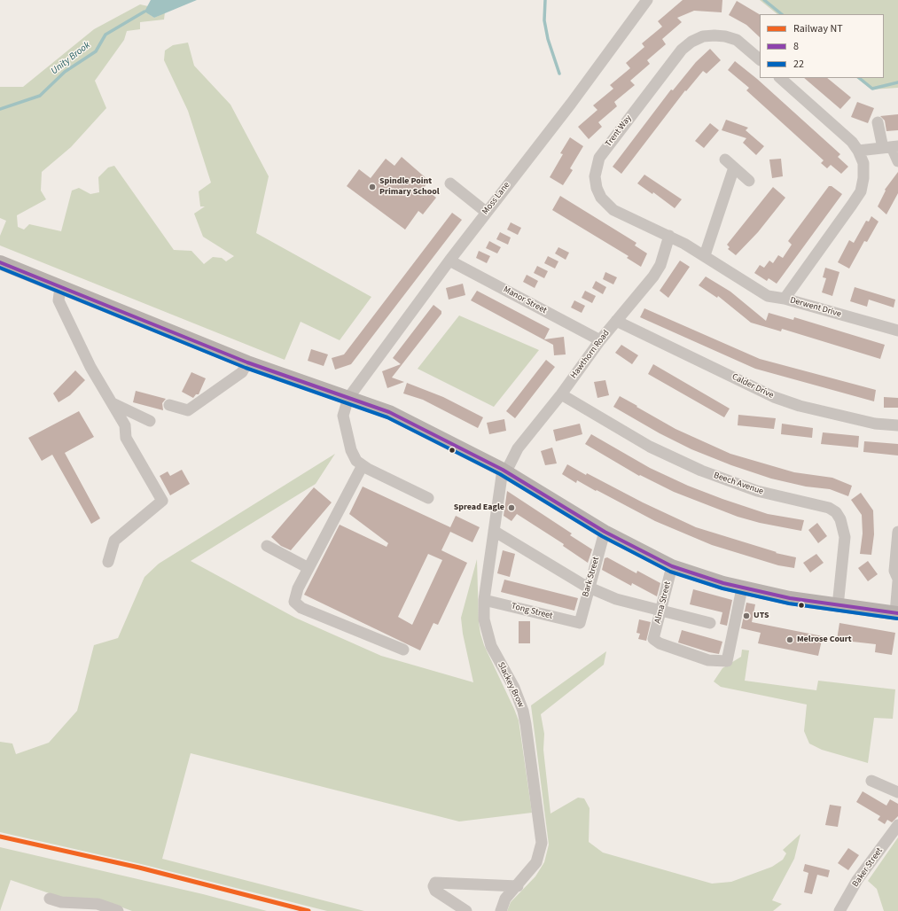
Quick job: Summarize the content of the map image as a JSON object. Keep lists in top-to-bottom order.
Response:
{
  "streets": {
    "street": [
      "Trent Way",
      "Moss Lane",
      "Manor Street",
      "Derwent Drive",
      "Hawthorn Road",
      "Calder Drive",
      "Beech Avenue",
      "Bark Street",
      "Alma Street",
      "Tong Street",
      "Slackey Brow",
      "Baker Street"
    ]
  },
  "crossings": [
    ["Trent Way", "Derwent Drive"],
    ["Trent Way", "Hawthorn Road"],
    ["Moss Lane", "Manor Street"],
    ["Manor Street", "Hawthorn Road"],
    ["Hawthorn Road", "Calder Drive"],
    ["Hawthorn Road", "Beech Avenue"],
    ["Hawthorn Road", "Slackey Brow"],
    ["Bark Street", "Tong Street"],
    ["Tong Street", "Slackey Brow"]
  ],
  "water": ["Unity Brook"],
  "places": [
    "Spindle Point Primary School",
    "Spread Eagle",
    "UTS",
    "Melrose Court"
  ],
  "lines": ["transit line 8", "transit line 22", "rail line NT"],
  "legend": ["Railway NT", "8", "22"]
}
